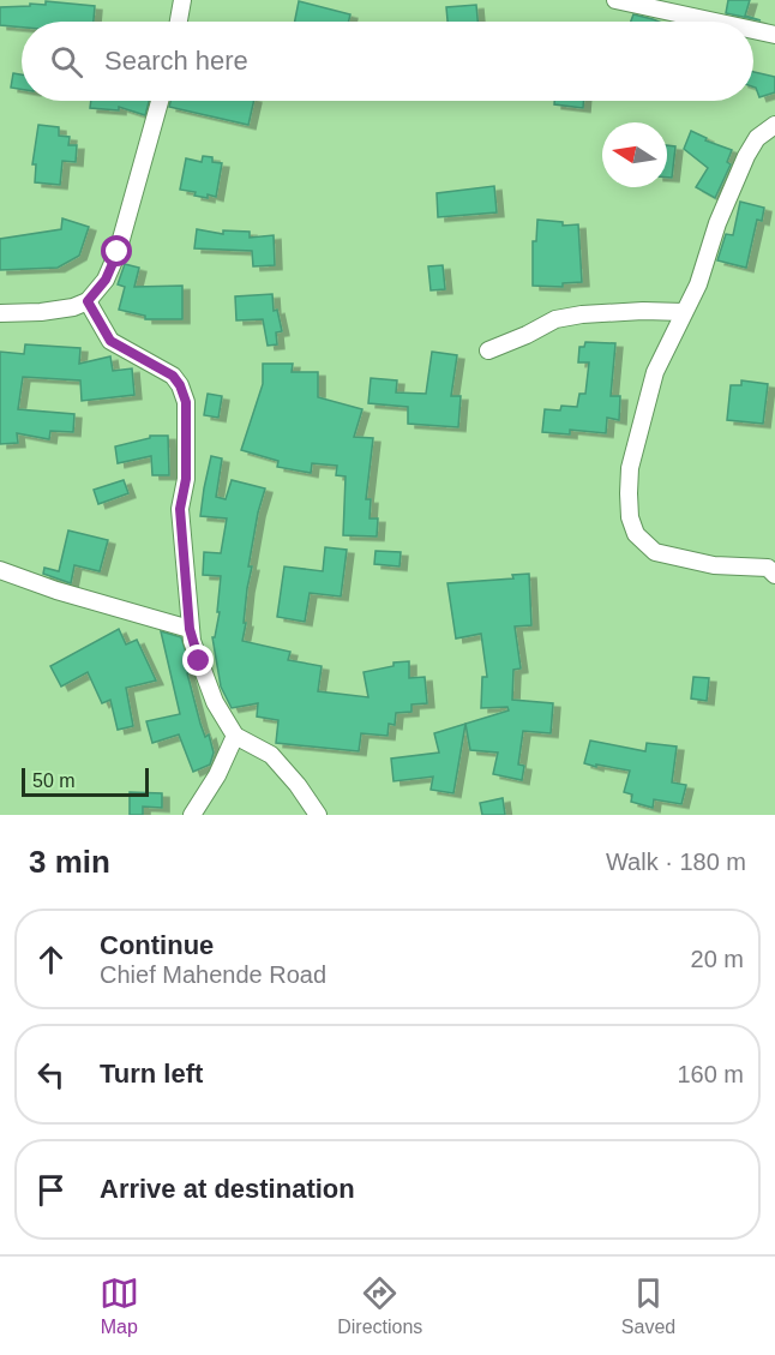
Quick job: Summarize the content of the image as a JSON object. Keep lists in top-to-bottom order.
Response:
{
  "scale_bar": "50 m",
  "north": "left",
  "page": {
    "search": "Search here",
    "scale": "50 m",
    "heading": ["3 min", "Walk · 180 m"],
    "list": [
      ["Continue", "Chief Mahende Road", "20 m"],
      ["Turn left", "160 m"],
      "Arrive at destination"
    ],
    "nav": ["Map", "Directions", "Saved"]
  }
}
